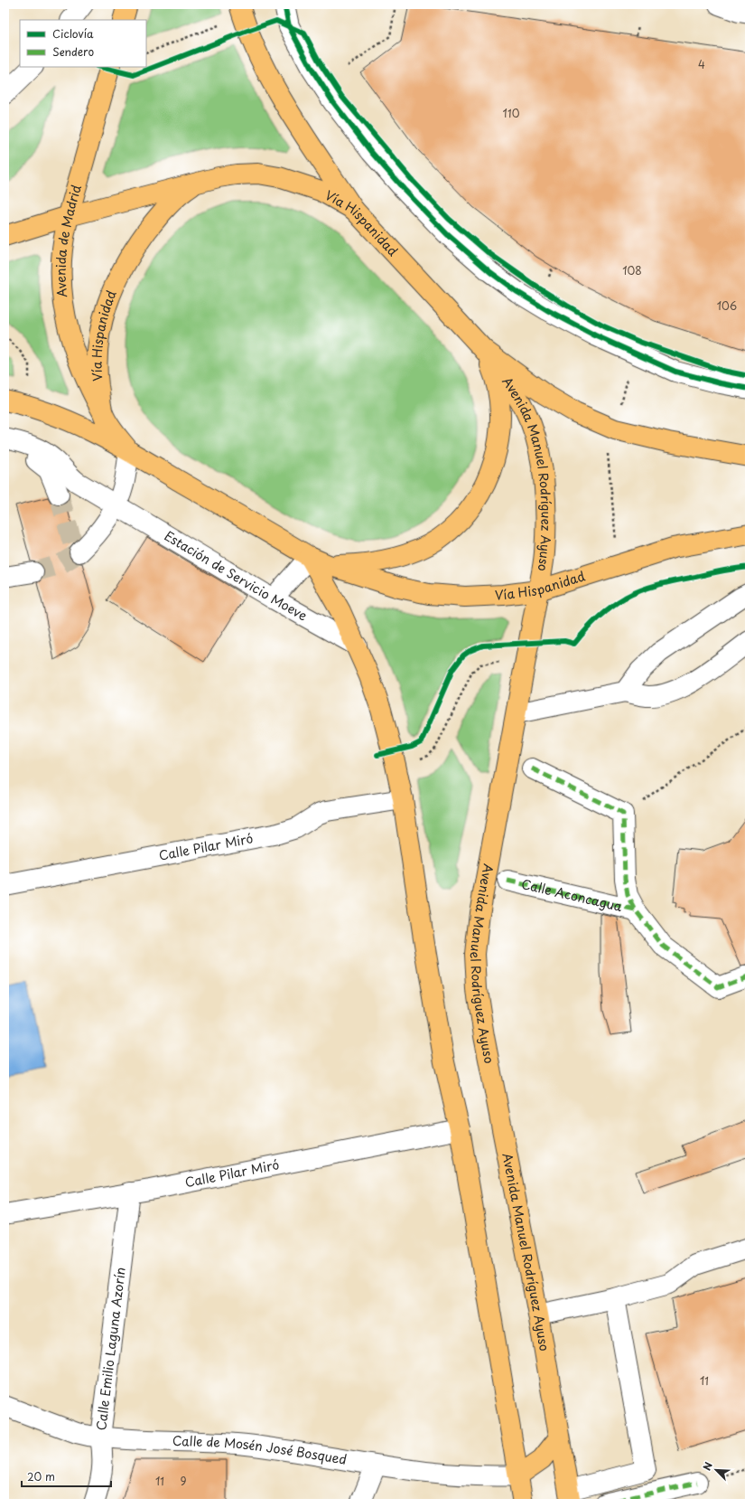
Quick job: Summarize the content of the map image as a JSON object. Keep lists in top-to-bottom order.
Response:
{
  "streets": {
    "main road": ["Vía Hispanidad", "Avenida de Madrid", "Avenida Manuel Rodríguez Ayuso"],
    "street": [
      "Estación de Servicio Moeve",
      "Calle Pilar Miró",
      "Calle Aconcagua",
      "Calle Emilio Laguna Azorín",
      "Calle de Mosén José Bosqued"
    ]
  },
  "crossings": [
    ["Vía Hispanidad", "Avenida de Madrid"],
    ["Vía Hispanidad", "Avenida Manuel Rodríguez Ayuso"],
    ["Calle Pilar Miró", "Calle Emilio Laguna Azorín"],
    ["Calle Emilio Laguna Azorín", "Calle de Mosén José Bosqued"]
  ],
  "house_numbers": [
    "4",
    "110",
    "108",
    "106",
    "11",
    "11",
    "9"
  ],
  "legend": ["Ciclovía", "Sendero"],
  "scale_bar": "20 m",
  "north": "top left"
}
